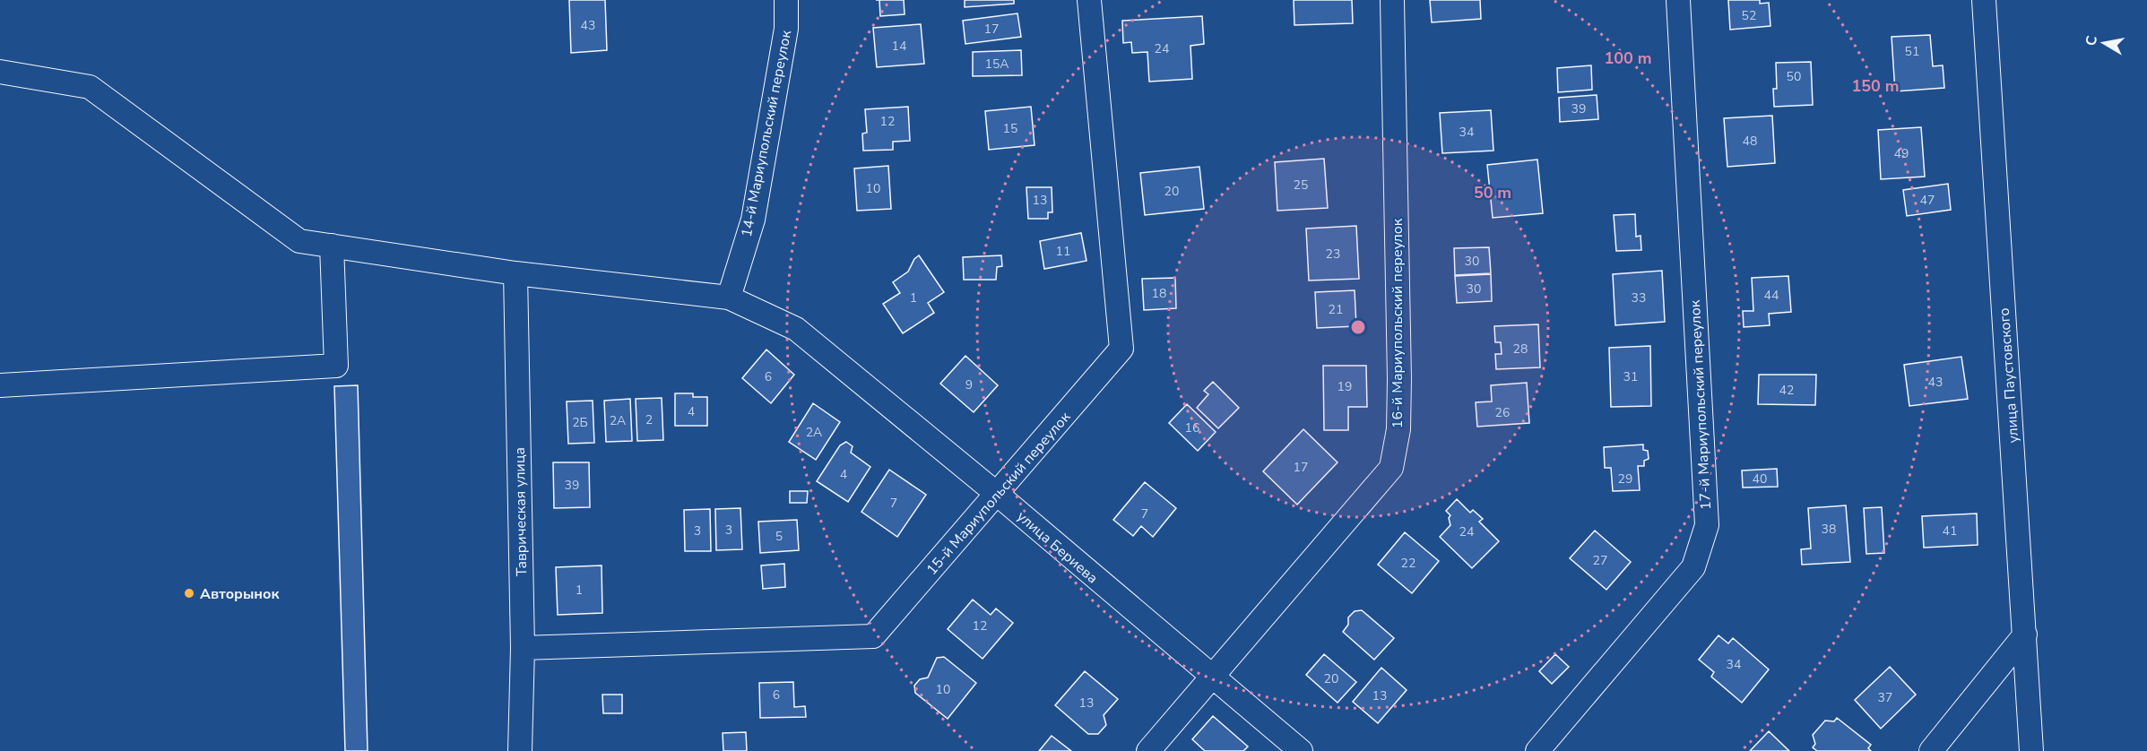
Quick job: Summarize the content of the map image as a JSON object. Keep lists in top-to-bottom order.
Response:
{
  "streets": {
    "street": [
      "14-й Мариупольский переулок",
      "16-й Мариупольский переулок",
      "улица Паустовского",
      "17-й Мариупольский переулок",
      "15-й Мариупольский переулок",
      "Таврическая улица",
      "улица Бериева"
    ]
  },
  "crossings": [
    ["14-й Мариупольский переулок", "улица Бериева"],
    ["16-й Мариупольский переулок", "улица Бериева"],
    ["15-й Мариупольский переулок", "Таврическая улица"],
    ["15-й Мариупольский переулок", "улица Бериева"],
    ["Таврическая улица", "улица Бериева"]
  ],
  "places": ["Авторынок"],
  "house_numbers": [
    "52",
    "43",
    "17",
    "14",
    "24",
    "51",
    "15А",
    "50",
    "39",
    "12",
    "15",
    "34",
    "48",
    "49",
    "25",
    "10",
    "20",
    "13",
    "47",
    "11",
    "23",
    "30",
    "30",
    "18",
    "44",
    "1",
    "33",
    "21",
    "28",
    "6",
    "31",
    "43",
    "9",
    "19",
    "42",
    "4",
    "26",
    "2",
    "2А",
    "2Б",
    "16",
    "2А",
    "17",
    "4",
    "29",
    "40",
    "39",
    "7",
    "7",
    "38",
    "3",
    "3",
    "41",
    "24",
    "5",
    "27",
    "22",
    "1",
    "12",
    "34",
    "20",
    "10",
    "6",
    "13",
    "37",
    "13"
  ],
  "north": "left",
  "rings": ["100 m", "150 m", "50 m"]
}
